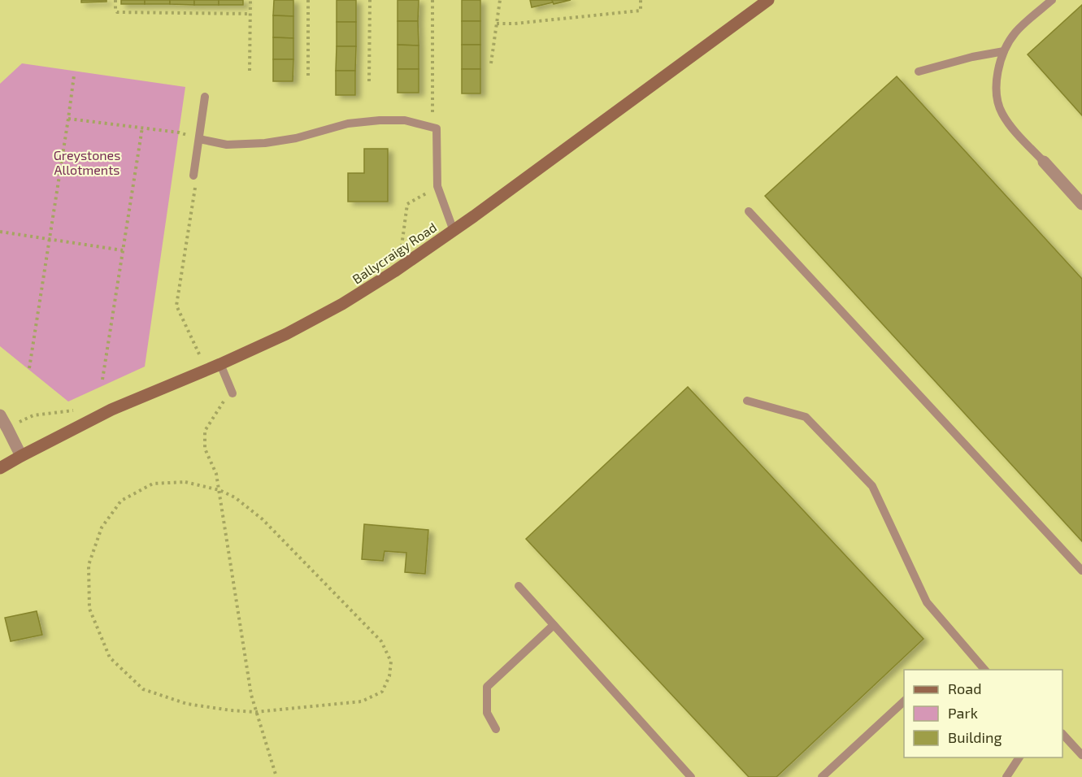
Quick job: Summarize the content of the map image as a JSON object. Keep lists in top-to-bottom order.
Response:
{
  "streets": {
    "main road": ["Ballycraigy Road"]
  },
  "parks": ["Greystones Allotments"],
  "legend": ["Road", "Park", "Building"]
}
